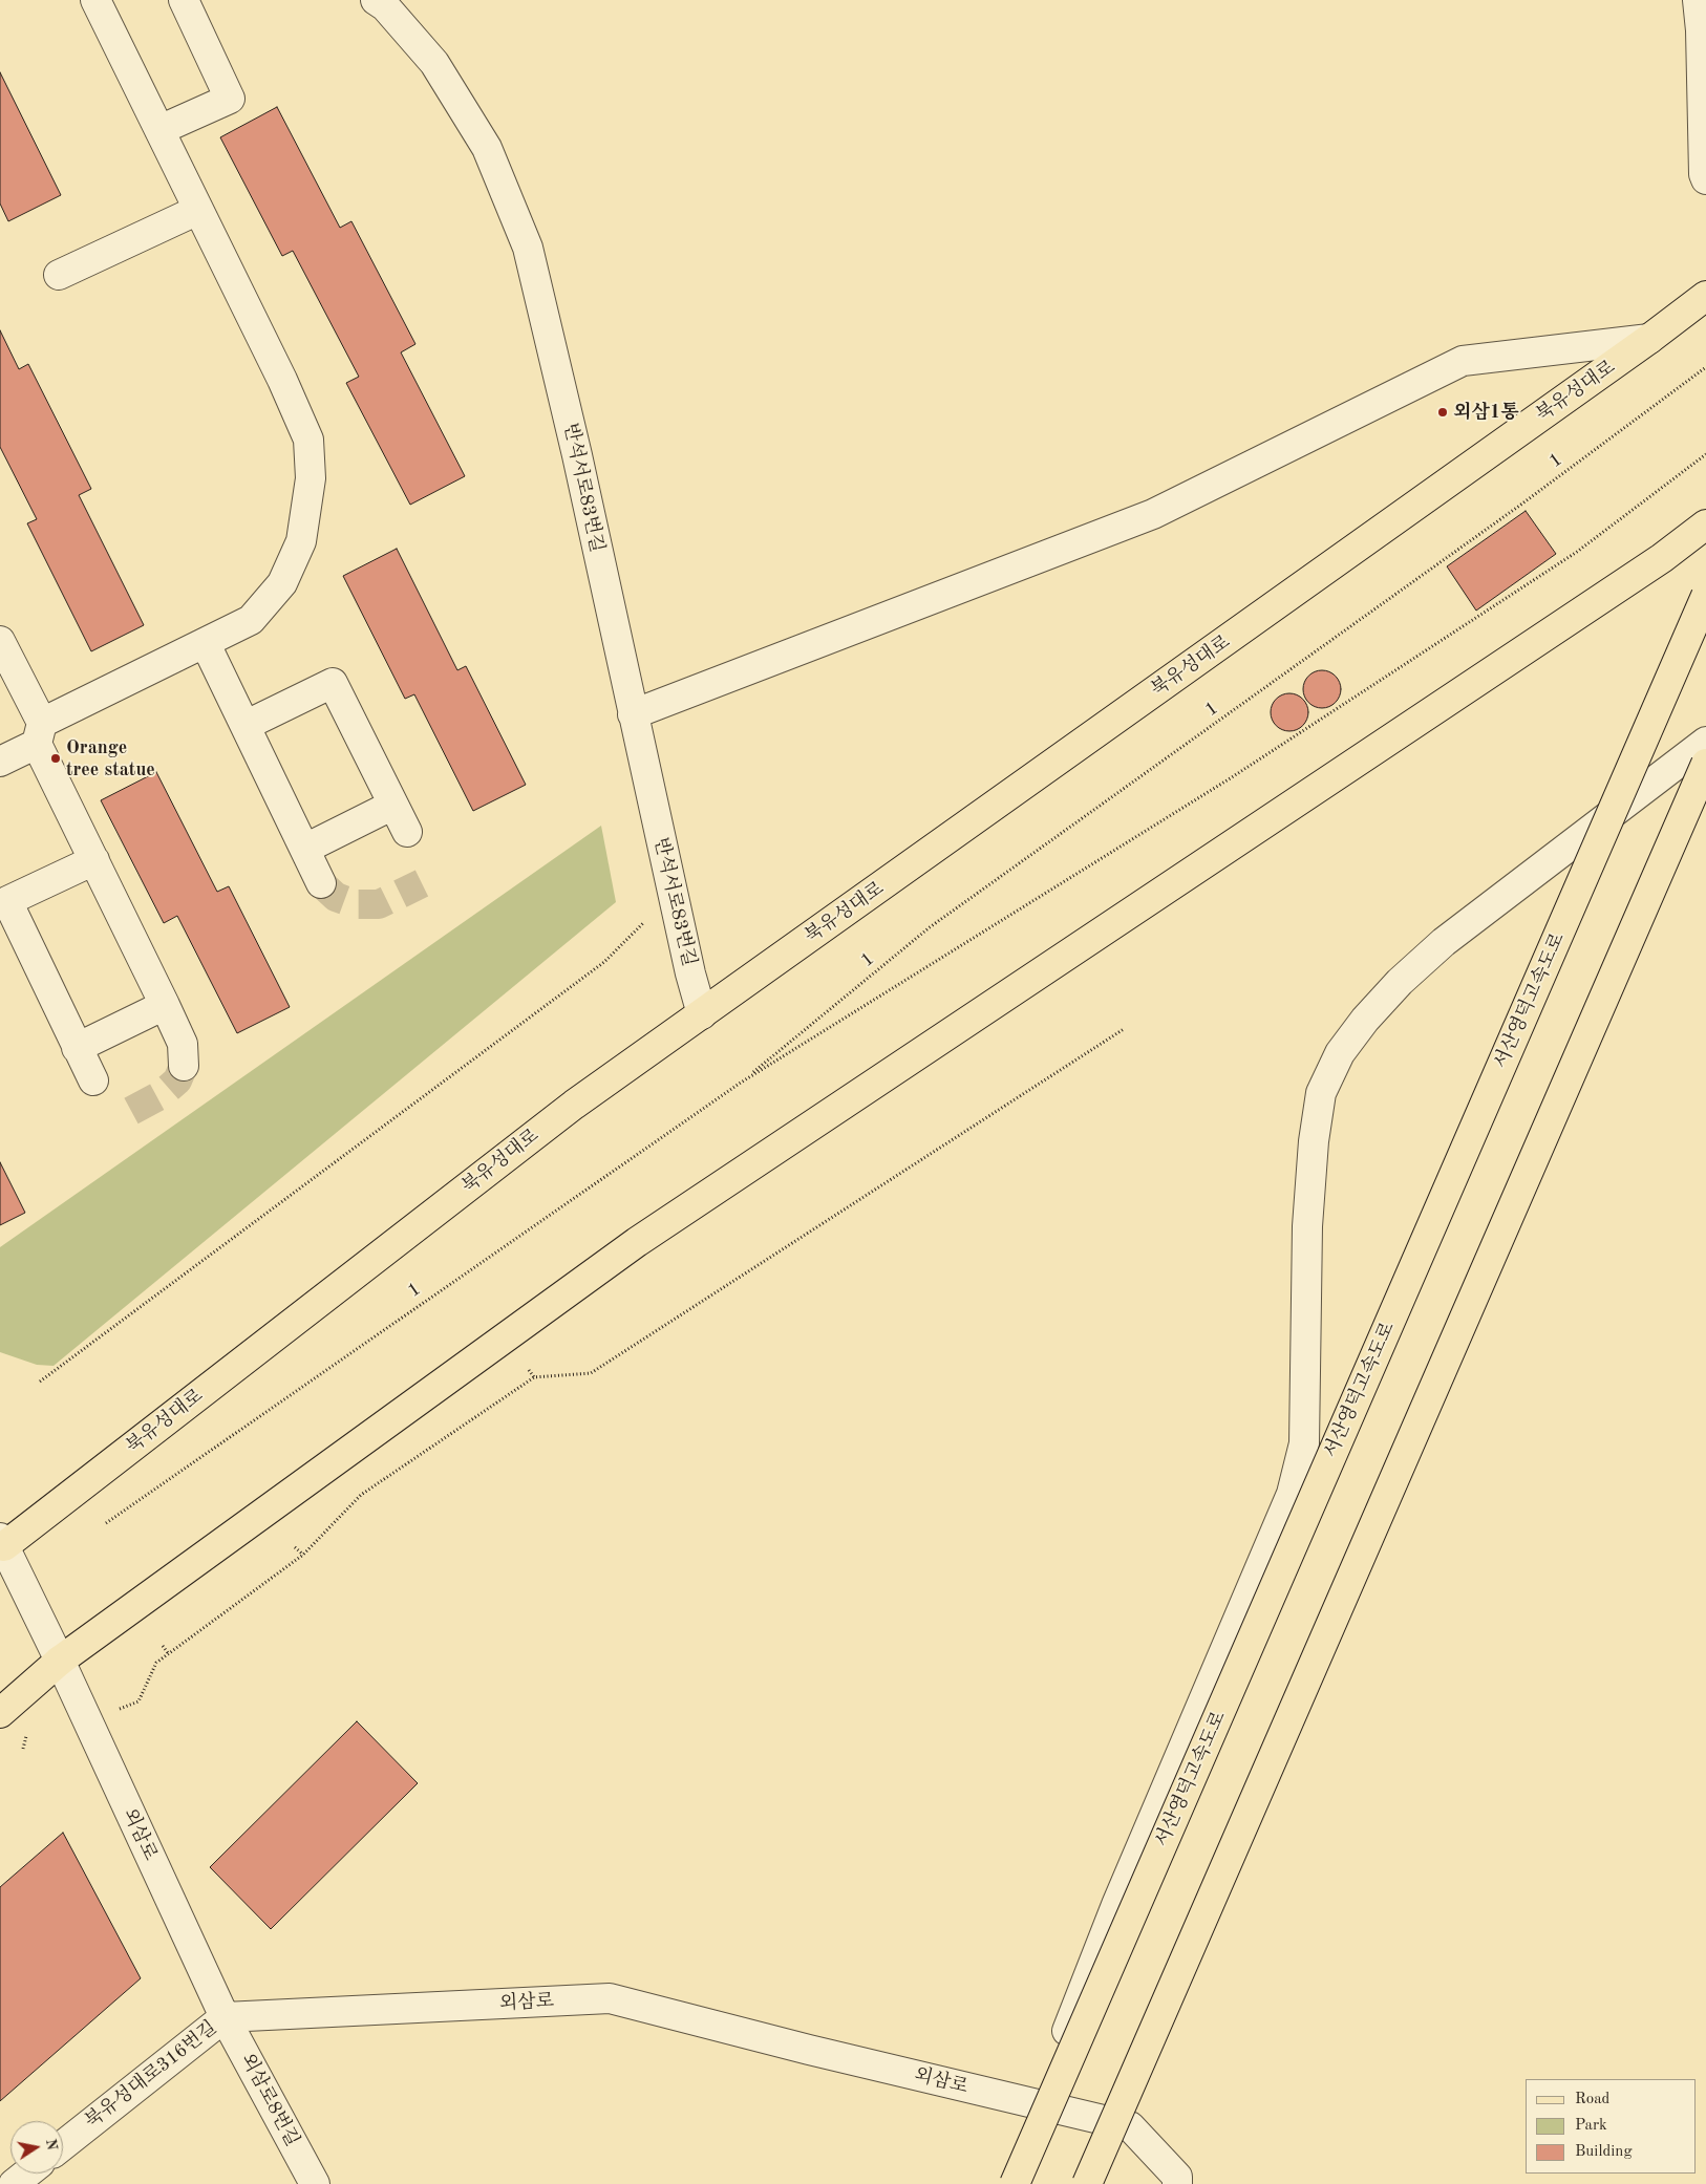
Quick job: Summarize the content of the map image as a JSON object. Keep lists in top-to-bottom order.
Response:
{
  "streets": {
    "main road": ["북유성대로", "서산영덕고속도로"],
    "street": [
      "반석서로83번길",
      "외삼로",
      "북유성대로316번길",
      "외삼로8번길"
    ],
    "path": ["1"]
  },
  "crossings": [
    ["북유성대로", "반석서로83번길"],
    ["북유성대로", "외삼로"],
    ["외삼로", "북유성대로316번길"],
    ["외삼로", "외삼로8번길"],
    ["북유성대로316번길", "외삼로8번길"]
  ],
  "places": ["외삼1통", "Orange tree statue"],
  "legend": ["Road", "Park", "Building"],
  "north": "right"
}
